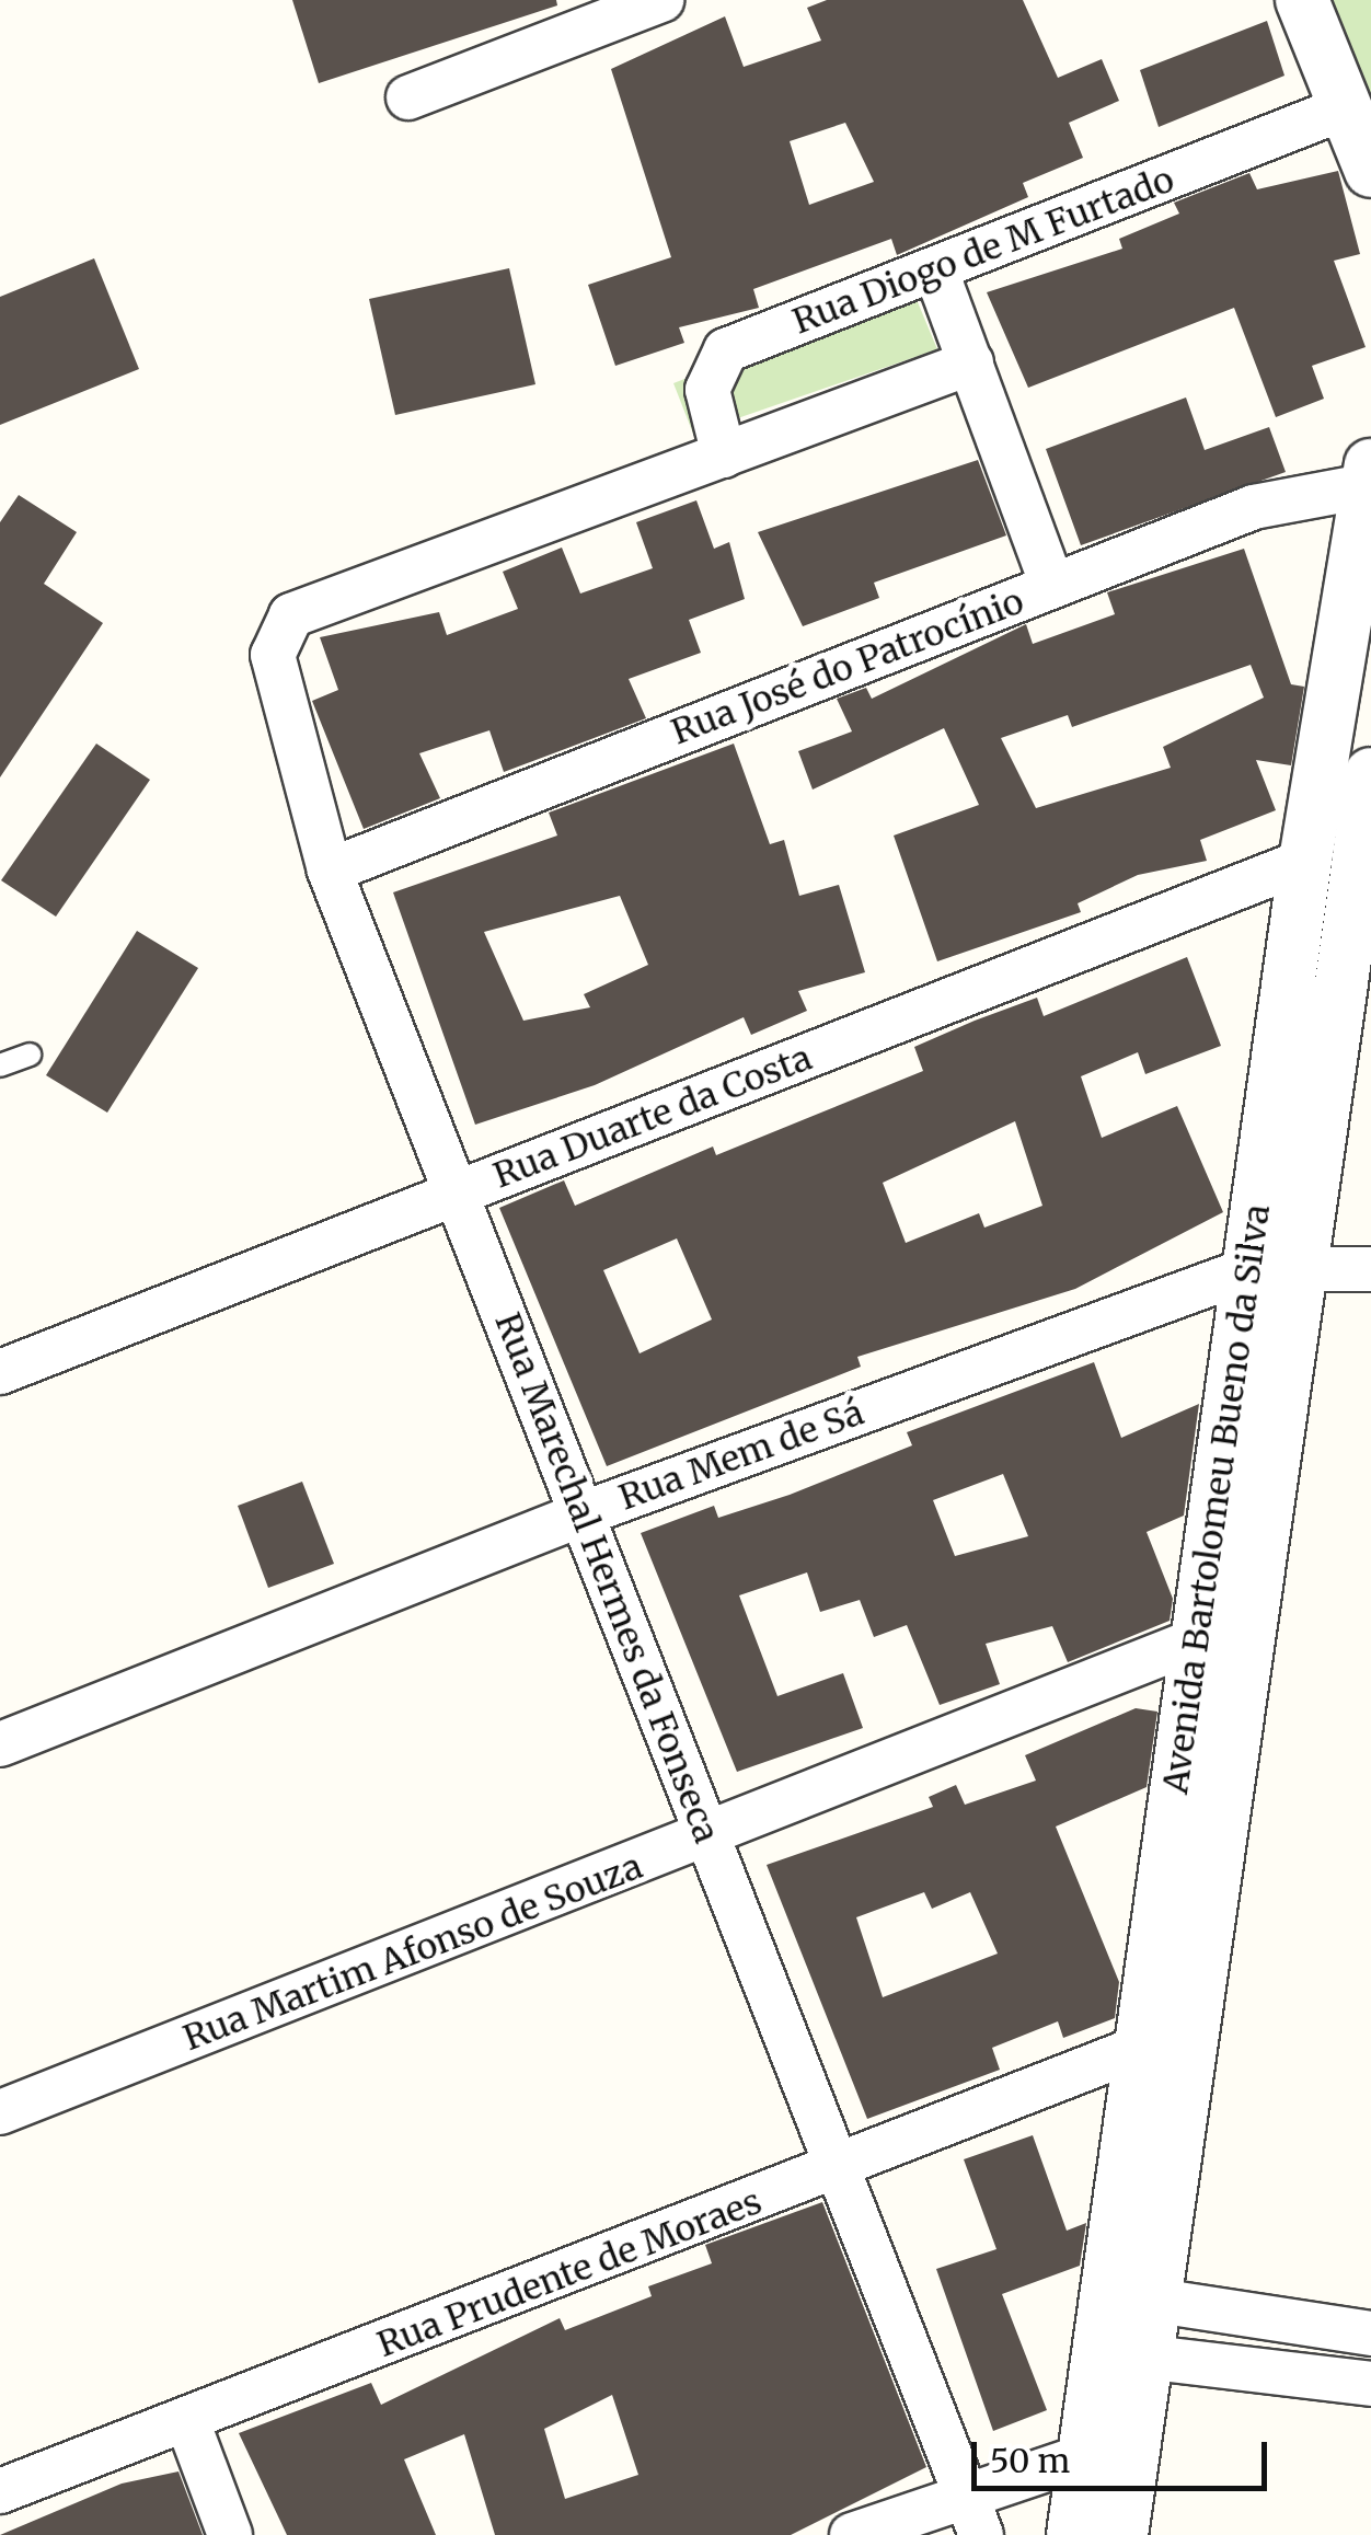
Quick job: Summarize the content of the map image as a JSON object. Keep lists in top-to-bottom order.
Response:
{
  "streets": {
    "street": [
      "Rua Diogo de M Furtado",
      "Rua José do Patrocínio",
      "Rua Duarte da Costa",
      "Rua Mem de Sá",
      "Avenida Bartolomeu Bueno da Silva",
      "Rua Marechal Hermes da Fonseca",
      "Rua Martim Afonso de Souza",
      "Rua Prudente de Moraes"
    ]
  },
  "crossings": [
    ["Rua Diogo de M Furtado", "Rua Marechal Hermes da Fonseca"],
    ["Rua José do Patrocínio", "Avenida Bartolomeu Bueno da Silva"],
    ["Rua José do Patrocínio", "Rua Marechal Hermes da Fonseca"],
    ["Rua Duarte da Costa", "Avenida Bartolomeu Bueno da Silva"],
    ["Rua Duarte da Costa", "Rua Marechal Hermes da Fonseca"],
    ["Rua Mem de Sá", "Avenida Bartolomeu Bueno da Silva"],
    ["Rua Mem de Sá", "Rua Marechal Hermes da Fonseca"],
    ["Avenida Bartolomeu Bueno da Silva", "Rua Martim Afonso de Souza"],
    ["Avenida Bartolomeu Bueno da Silva", "Rua Prudente de Moraes"],
    ["Rua Marechal Hermes da Fonseca", "Rua Martim Afonso de Souza"],
    ["Rua Marechal Hermes da Fonseca", "Rua Prudente de Moraes"]
  ],
  "scale_bar": "50 m"
}
